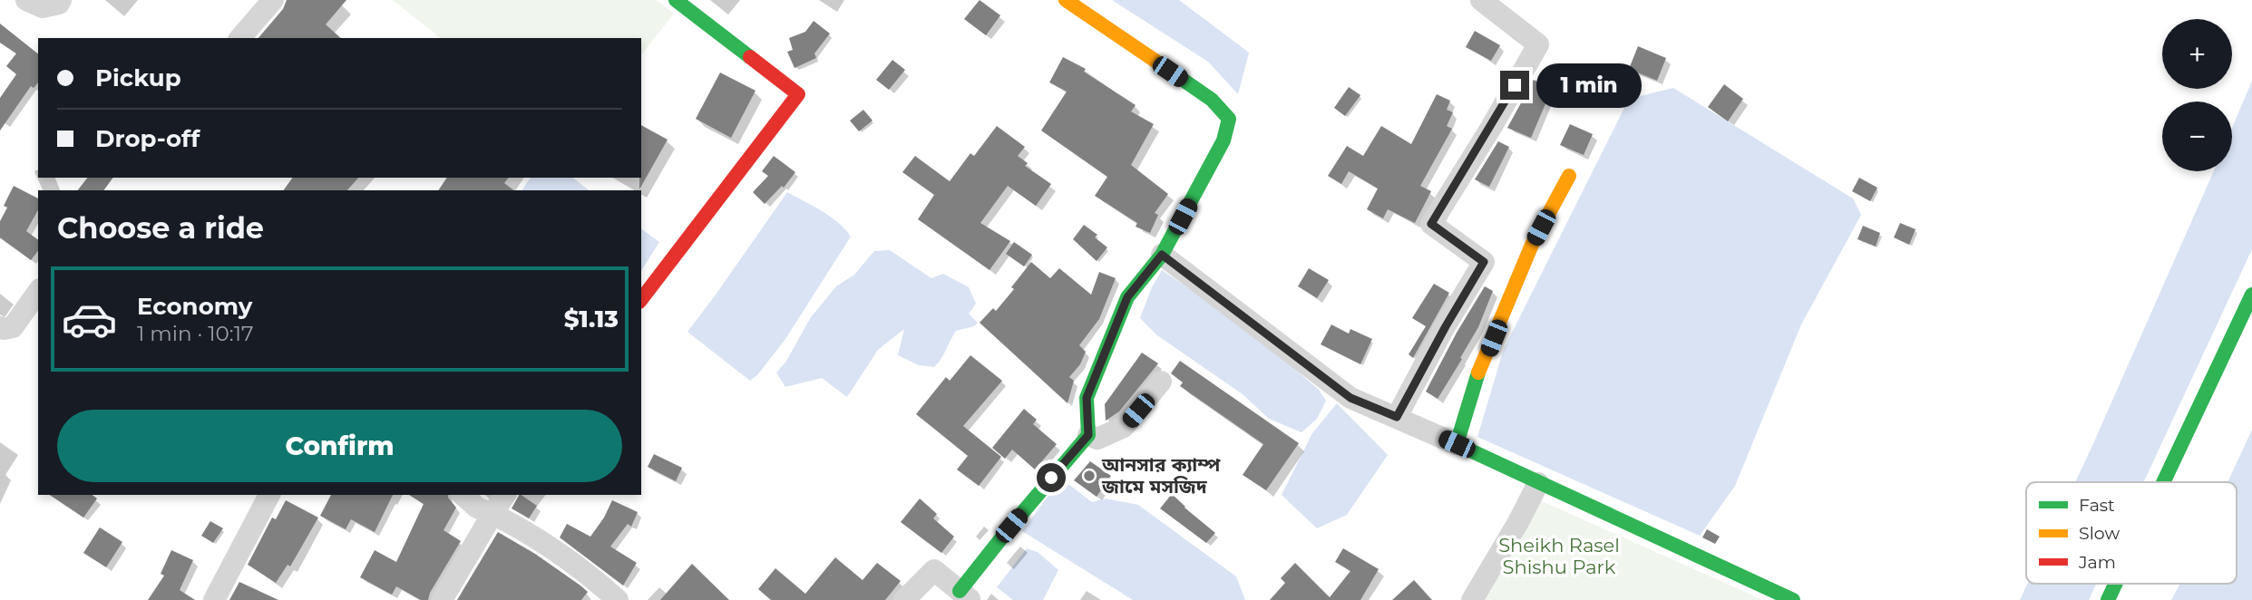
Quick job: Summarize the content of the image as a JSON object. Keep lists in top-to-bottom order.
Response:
{
  "parks": ["Sheikh Rasel Shishu Park"],
  "places": ["আনসার ক্যাম্প জামে মসজিদ"],
  "legend": ["Fast", "Slow", "Jam"],
  "page": {
    "map_buttons": ["+", "−"],
    "banner": ["Pickup", "Drop-off"],
    "bubble": "1 min",
    "heading": "Choose a ride",
    "list": [
      {
        "name": "Economy",
        "note": "1 min · 10:17",
        "value": "$1.13"
      }
    ],
    "buttons": "Confirm"
  }
}
